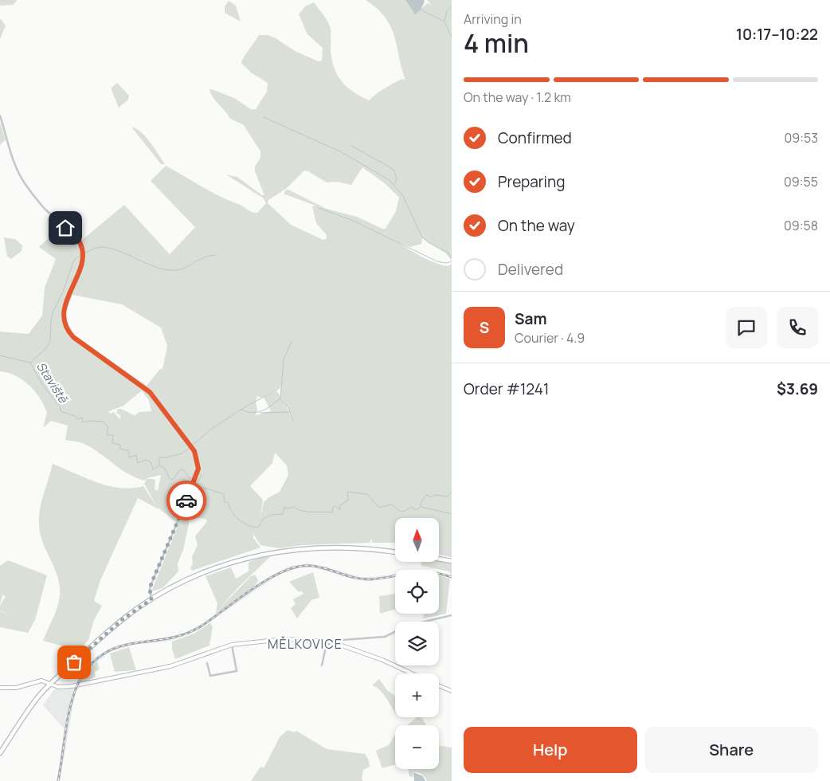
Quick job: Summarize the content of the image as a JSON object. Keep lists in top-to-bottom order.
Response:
{
  "districts": ["MĚLKOVICE"],
  "water": ["Staviště"],
  "north": "top",
  "page": {
    "heading": ["4 min", "Arriving in", "10:17–10:22"],
    "panel": [
      "Sam",
      "Courier · 4.9",
      "Order #1241",
      "$3.69"
    ],
    "bar": "On the way · 1.2 km",
    "list": [
      ["Confirmed", "09:53"],
      ["Preparing", "09:55"],
      ["On the way", "09:58"],
      "Delivered"
    ],
    "round": "S",
    "map_buttons": ["+", "−"],
    "buttons": ["Help", "Share"]
  }
}
